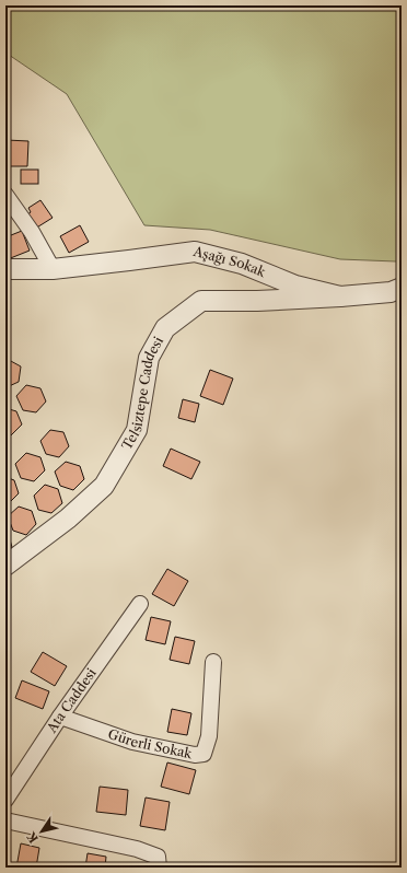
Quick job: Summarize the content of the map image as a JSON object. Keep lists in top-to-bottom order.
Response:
{
  "streets": {
    "street": [
      "Aşağı Sokak",
      "Telsiztepe Caddesi",
      "Ata Caddesi",
      "Gürerli Sokak"
    ]
  },
  "crossings": [
    ["Aşağı Sokak", "Telsiztepe Caddesi"],
    ["Ata Caddesi", "Gürerli Sokak"]
  ],
  "north": "bottom left"
}
